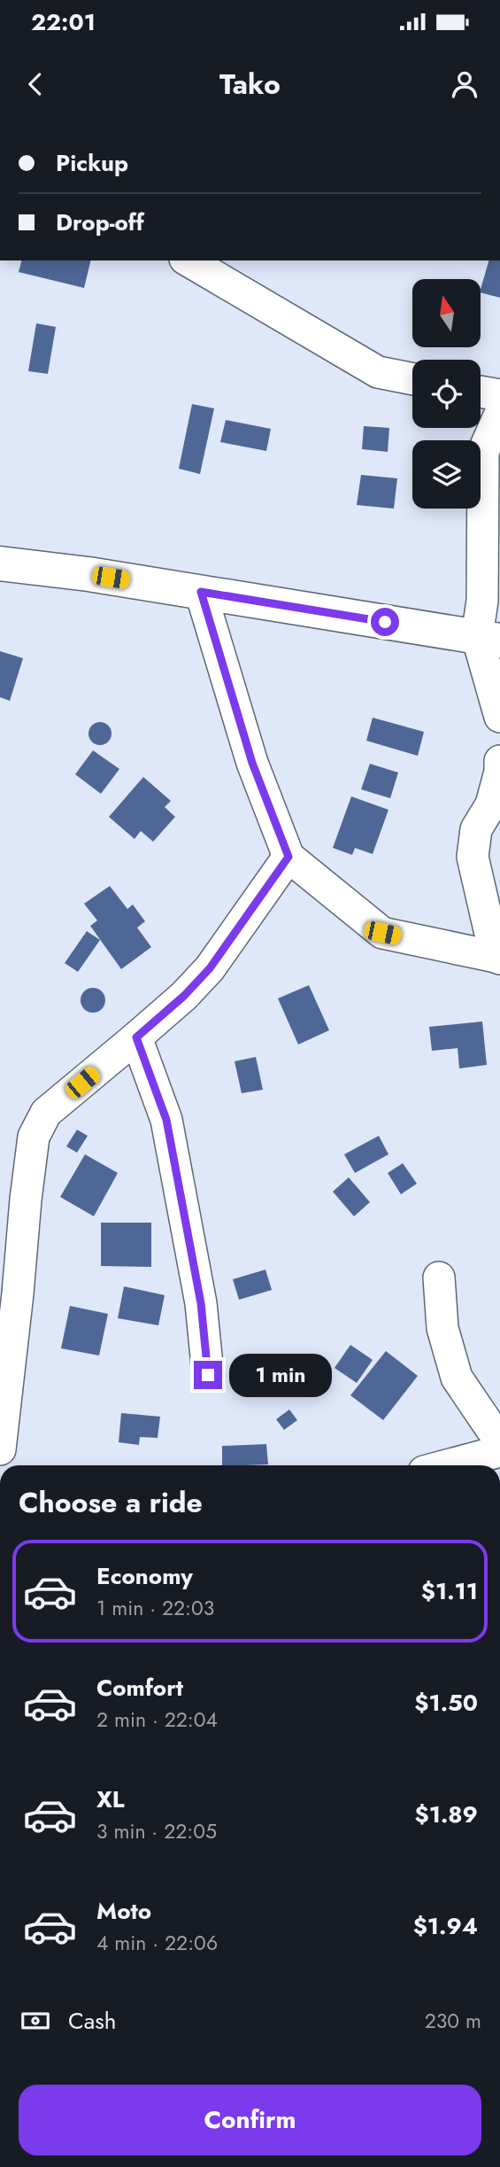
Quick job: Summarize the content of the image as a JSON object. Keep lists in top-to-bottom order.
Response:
{
  "north": "top",
  "page": {
    "status": "22:01",
    "header": "Tako",
    "banner": ["Pickup", "Drop-off"],
    "bubble": "1 min",
    "heading": "Choose a ride",
    "list": [
      {
        "name": "Economy",
        "note": "1 min · 22:03",
        "value": "$1.11"
      },
      {
        "name": "Comfort",
        "note": "2 min · 22:04",
        "value": "$1.50"
      },
      {
        "name": "XL",
        "note": "3 min · 22:05",
        "value": "$1.89"
      },
      {
        "name": "Moto",
        "note": "4 min · 22:06",
        "value": "$1.94"
      }
    ],
    "pay": ["Cash", "230 m"],
    "buttons": "Confirm"
  }
}
